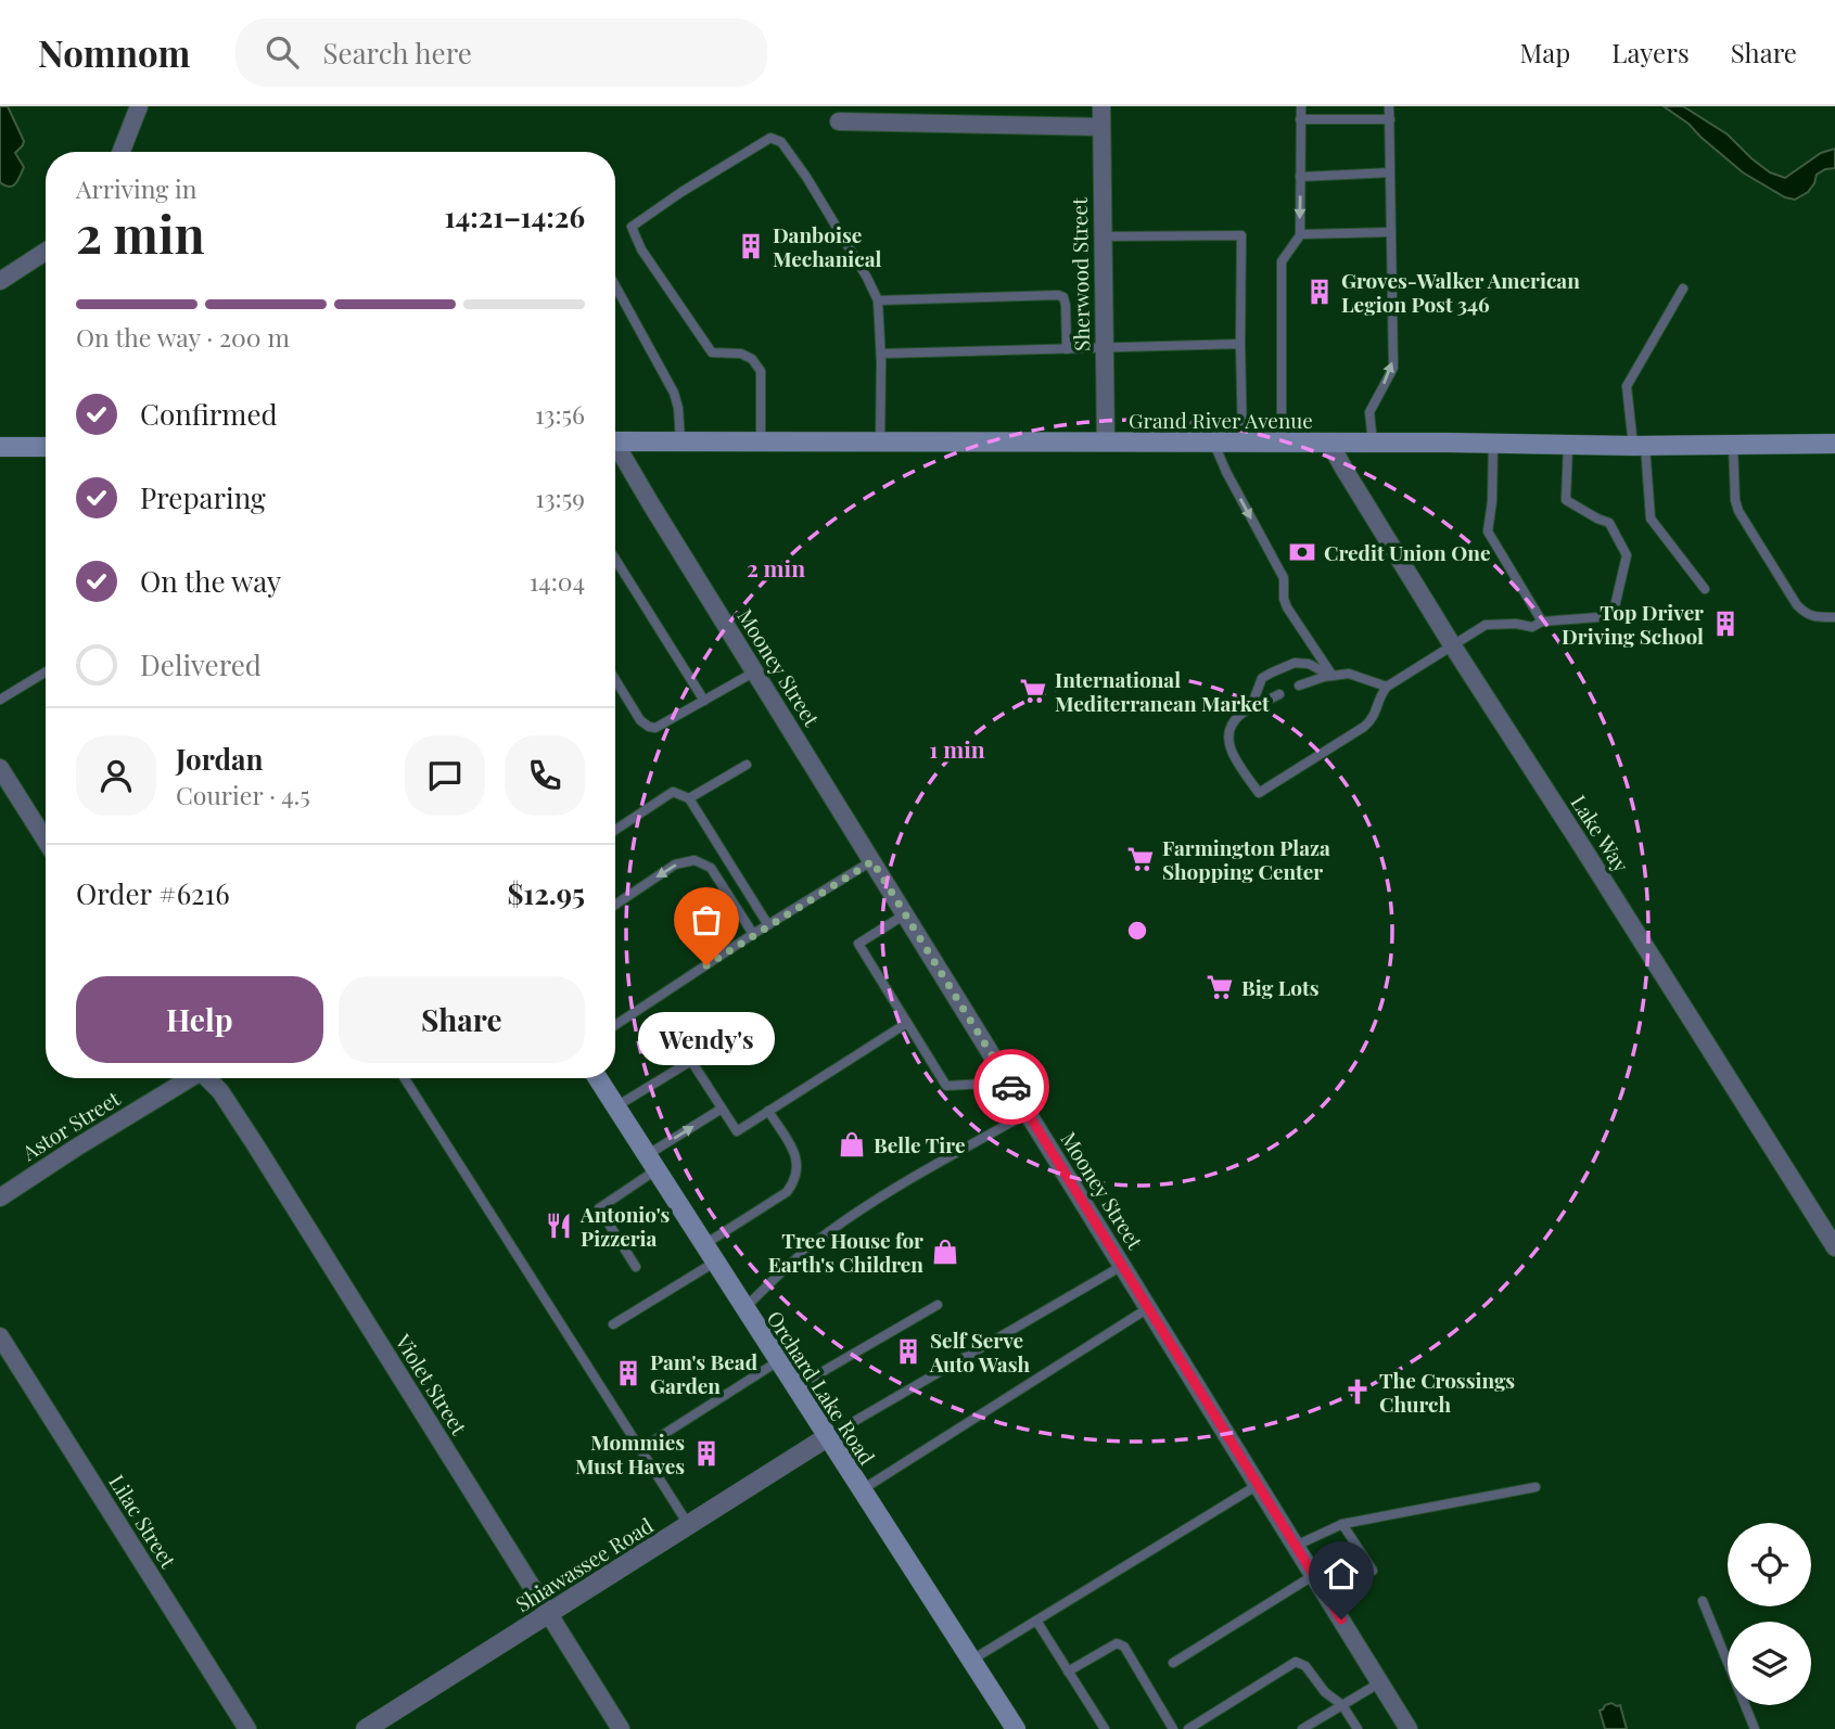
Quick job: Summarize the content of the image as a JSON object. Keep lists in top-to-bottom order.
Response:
{
  "streets": {
    "main road": ["Grand River Avenue", "Orchard Lake Road"],
    "street": [
      "Sherwood Street",
      "Mooney Street",
      "Lake Way",
      "Astor Street",
      "Violet Street",
      "Lilac Street",
      "Shiawassee Road"
    ]
  },
  "crossings": [
    ["Sherwood Street", "Grand River Avenue"],
    ["Grand River Avenue", "Lake Way"],
    ["Violet Street", "Shiawassee Road"],
    ["Orchard Lake Road", "Shiawassee Road"]
  ],
  "places": {
    "building": [
      "Danboise Mechanical",
      "Groves-Walker American Legion Post 346",
      "Top Driver Driving School",
      "Self Serve Auto Wash",
      "Pam's Bead Garden",
      "Mommies Must Haves"
    ],
    "bank": ["Credit Union One"],
    "supermarket": ["International Mediterranean Market", "Farmington Plaza Shopping Center", "Big Lots"],
    "other": ["Wendy's"],
    "shop": ["Belle Tire", "Tree House for Earth's Children"],
    "restaurant": ["Antonio's Pizzeria"],
    "church": ["The Crossings Church"]
  },
  "page": {
    "header": "Nomnom",
    "search": "Search here",
    "nav": ["Map", "Layers", "Share"],
    "heading": ["2 min", "Arriving in", "14:21–14:26"],
    "panel": [
      "Jordan",
      "Courier · 4.5",
      "Order #6216",
      "$12.95"
    ],
    "bar": "On the way · 200 m",
    "list": [
      ["Confirmed", "13:56"],
      ["Preparing", "13:59"],
      ["On the way", "14:04"],
      "Delivered"
    ],
    "buttons": ["Help", "Share"],
    "bubble": "Wendy's"
  },
  "rings": ["2 min", "1 min"]
}
